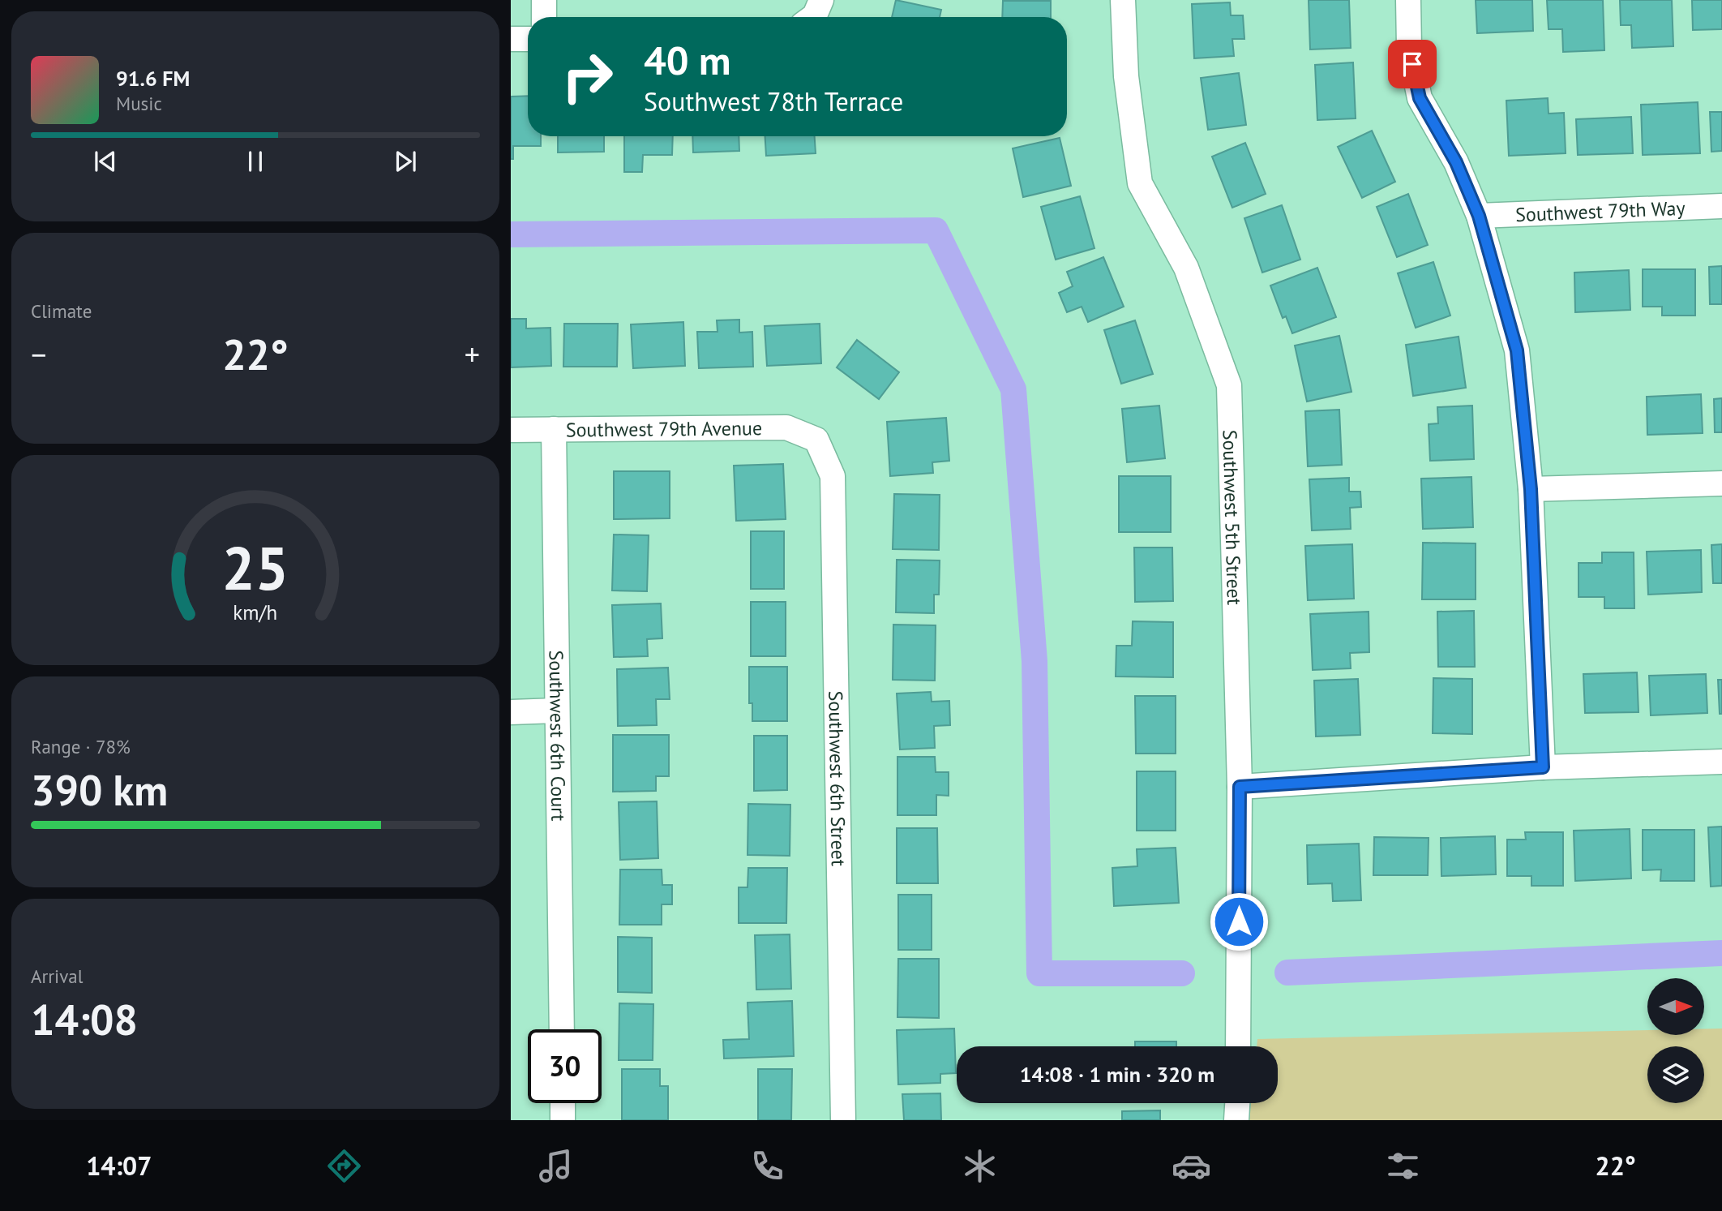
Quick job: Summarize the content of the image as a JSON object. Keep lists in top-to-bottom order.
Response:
{
  "streets": {
    "street": [
      "Southwest 79th Way",
      "Southwest 79th Avenue",
      "Southwest 5th Street",
      "Southwest 6th Court",
      "Southwest 6th Street"
    ]
  },
  "crossings": [
    ["Southwest 79th Avenue", "Southwest 6th Court"],
    ["Southwest 79th Avenue", "Southwest 6th Street"]
  ],
  "north": "right",
  "page": {
    "turn": ["40 m", "Southwest 78th Terrace"],
    "song": ["91.6 FM", "Music"],
    "tile": [
      "Climate",
      ["Range · 78%", "390 km"],
      ["Arrival", "14:08"]
    ],
    "heat": ["−", "22°", "+"],
    "limit": "30",
    "trip": "14:08 · 1 min · 320 m",
    "tabs": ["14:07", "22°"],
    "gauge": ["25", "km/h"]
  }
}
